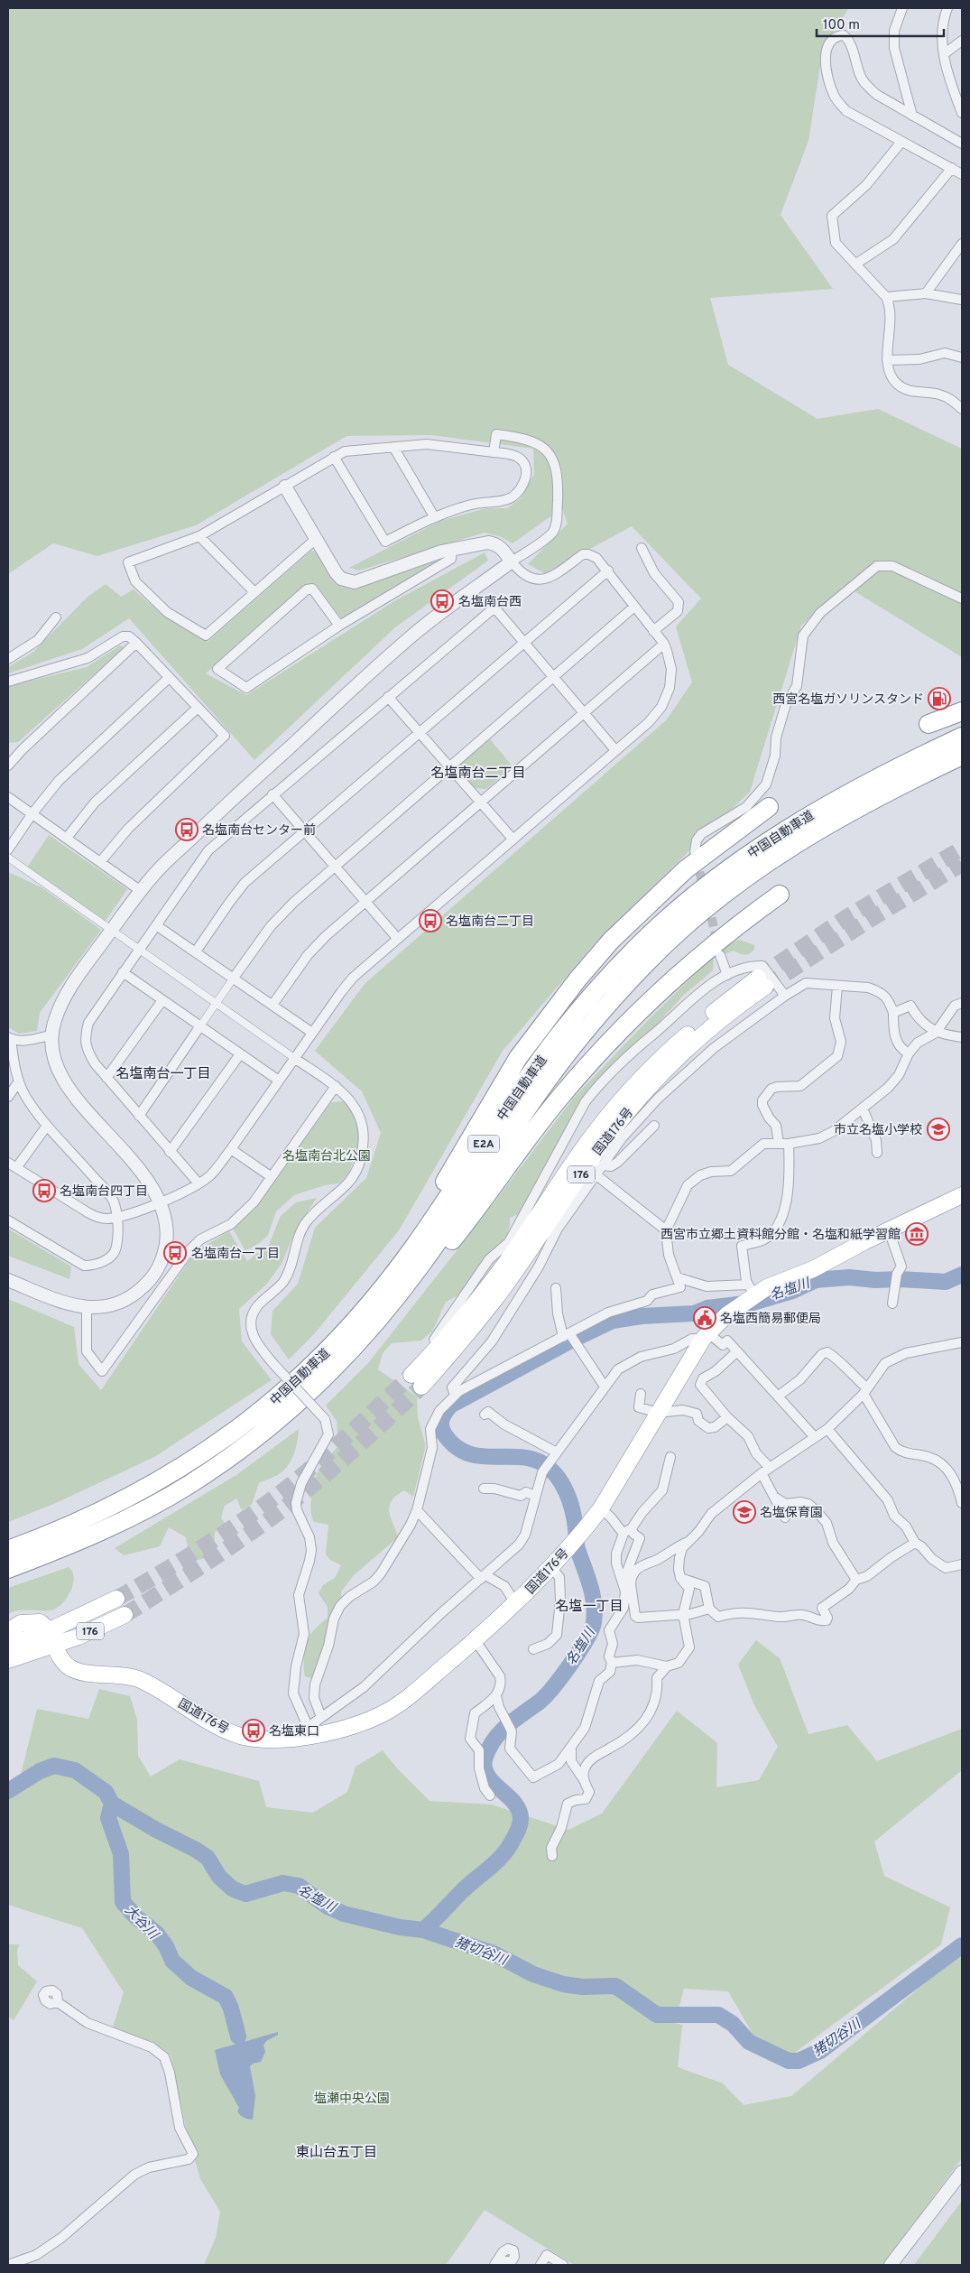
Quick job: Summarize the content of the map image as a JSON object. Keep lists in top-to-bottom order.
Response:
{
  "streets": {
    "highway": [
      "中国自動車道",
      "国道176号",
      "E2A",
      "176"
    ]
  },
  "crossings": [
    ["国道176号", "176"]
  ],
  "districts": [
    "名塩南台二丁目",
    "名塩南台一丁目",
    "名塩一丁目",
    "東山台五丁目"
  ],
  "water": ["名塩川", "大谷川", "猪切谷川"],
  "parks": ["名塩南台北公園", "塩瀬中央公園"],
  "places": {
    "bus stop": [
      "名塩南台西",
      "名塩南台センター前",
      "名塩南台二丁目",
      "名塩南台四丁目",
      "名塩南台一丁目",
      "名塩東口"
    ],
    "fuel station": ["西宮名塩ガソリンスタンド"],
    "school or university": ["市立名塩小学校", "名塩保育園"],
    "museum": ["西宮市立郷土資料館分館・名塩和紙学習館"],
    "public building": ["名塩西簡易郵便局"]
  },
  "scale_bar": "100 m"
}
